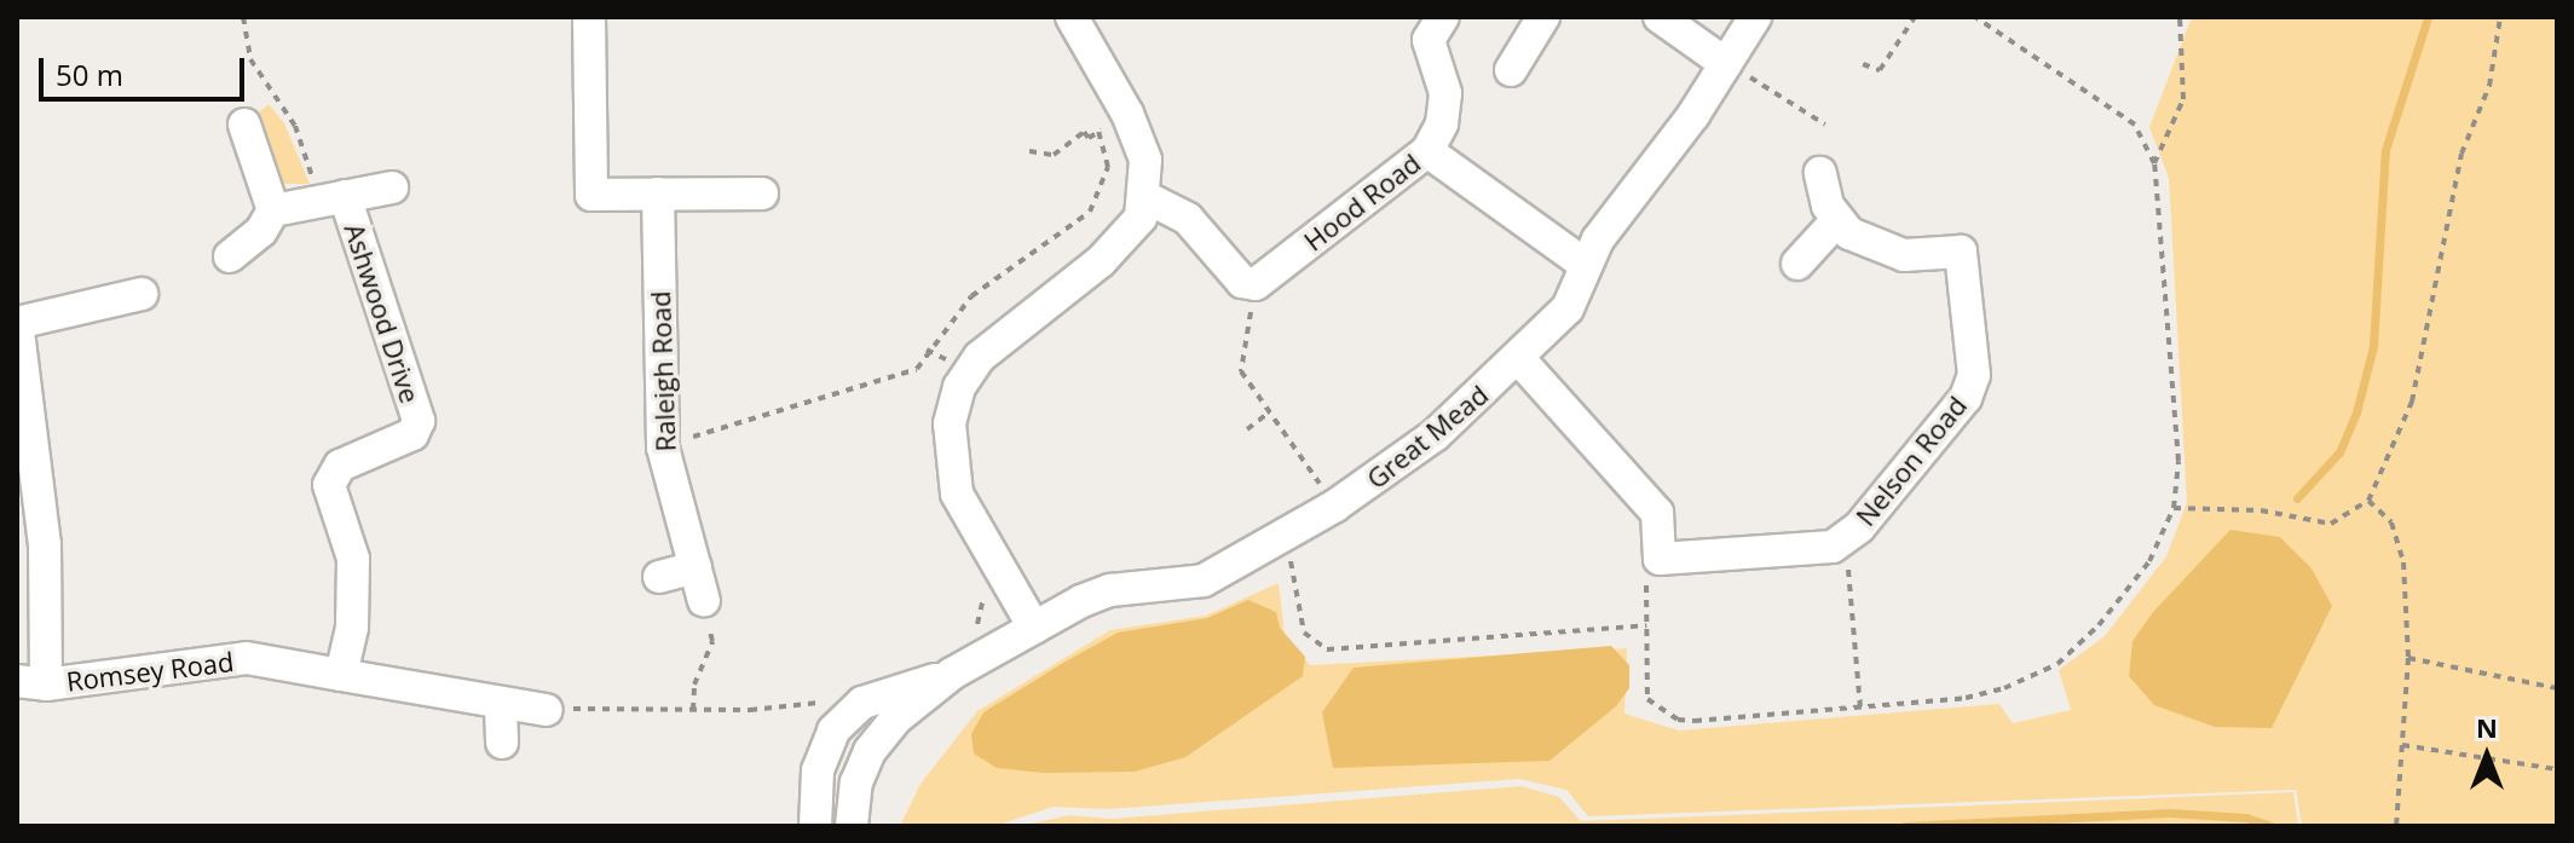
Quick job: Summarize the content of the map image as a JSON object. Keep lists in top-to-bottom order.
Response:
{
  "streets": {
    "street": [
      "Hood Road",
      "Ashwood Drive",
      "Raleigh Road",
      "Great Mead",
      "Nelson Road",
      "Romsey Road"
    ]
  },
  "crossings": [
    ["Hood Road", "Great Mead"],
    ["Ashwood Drive", "Romsey Road"]
  ],
  "scale_bar": "50 m",
  "north": "top"
}
